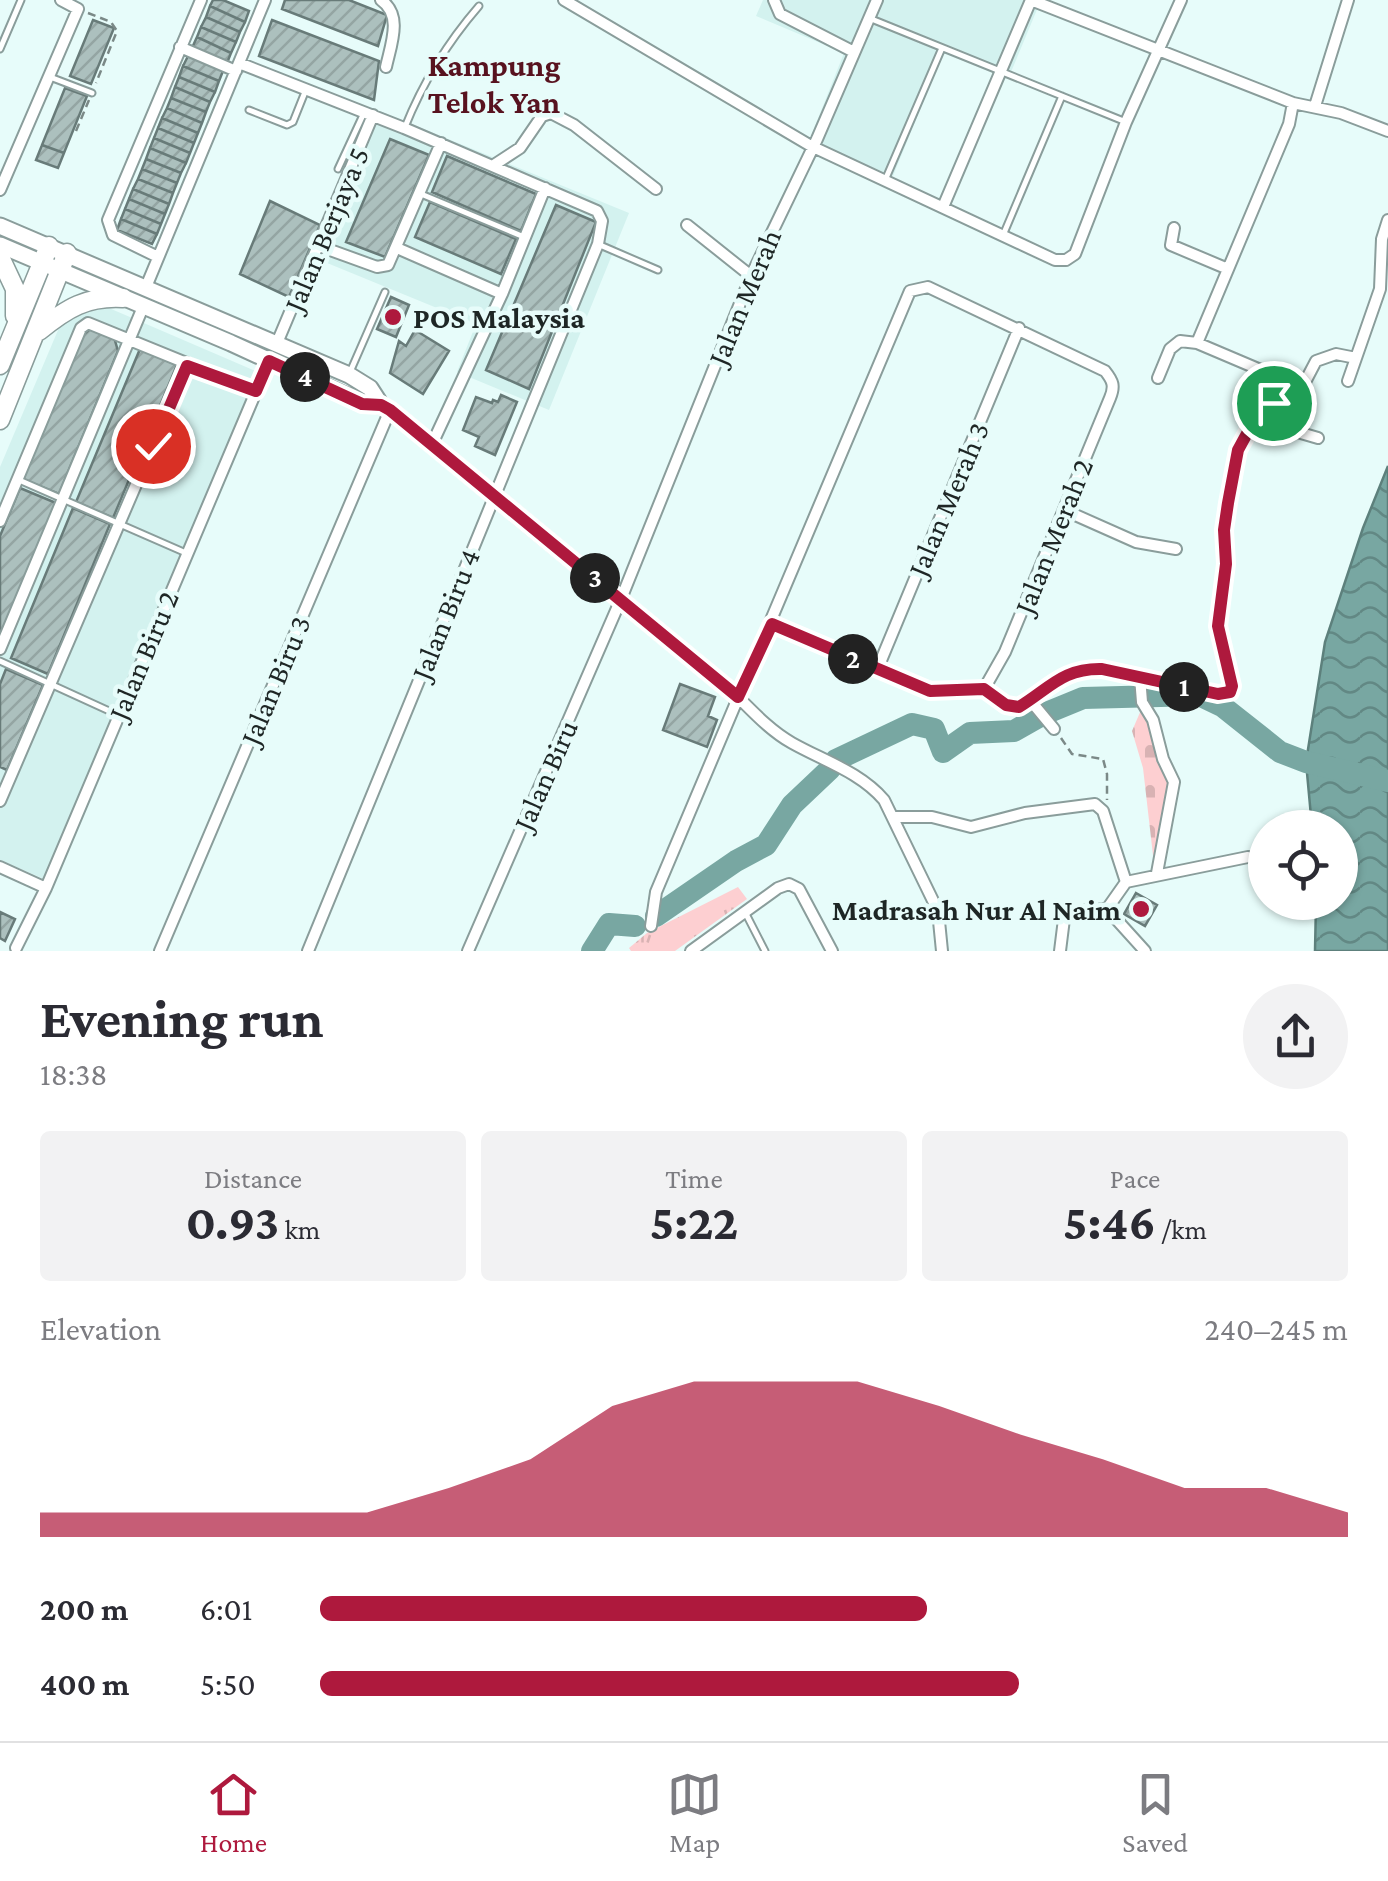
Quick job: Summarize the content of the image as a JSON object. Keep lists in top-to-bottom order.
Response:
{
  "streets": {
    "street": [
      "Jalan Berjaya 5",
      "Jalan Merah",
      "Jalan Merah 3",
      "Jalan Merah 2",
      "Jalan Biru 4",
      "Jalan Biru 2",
      "Jalan Biru 3",
      "Jalan Biru"
    ]
  },
  "crossings": [
    ["Jalan Merah", "Jalan Biru"],
    ["Jalan Merah 3", "Jalan Merah 2"]
  ],
  "districts": ["Kampung Telok Yan"],
  "places": ["POS Malaysia", "Madrasah Nur Al Naim"],
  "page": {
    "pins": [
      "4",
      "3",
      "2",
      "1"
    ],
    "heading": ["Evening run", "18:38"],
    "stats": [
      ["Distance", "0.93 km"],
      ["Time", "5:22"],
      ["Pace", "5:46 /km"]
    ],
    "chart": ["Elevation", "240–245 m"],
    "list": [
      {
        "name": "200 m",
        "note": "6:01"
      },
      {
        "name": "400 m",
        "note": "5:50"
      }
    ],
    "tabs": ["Home", "Map", "Saved"]
  }
}
